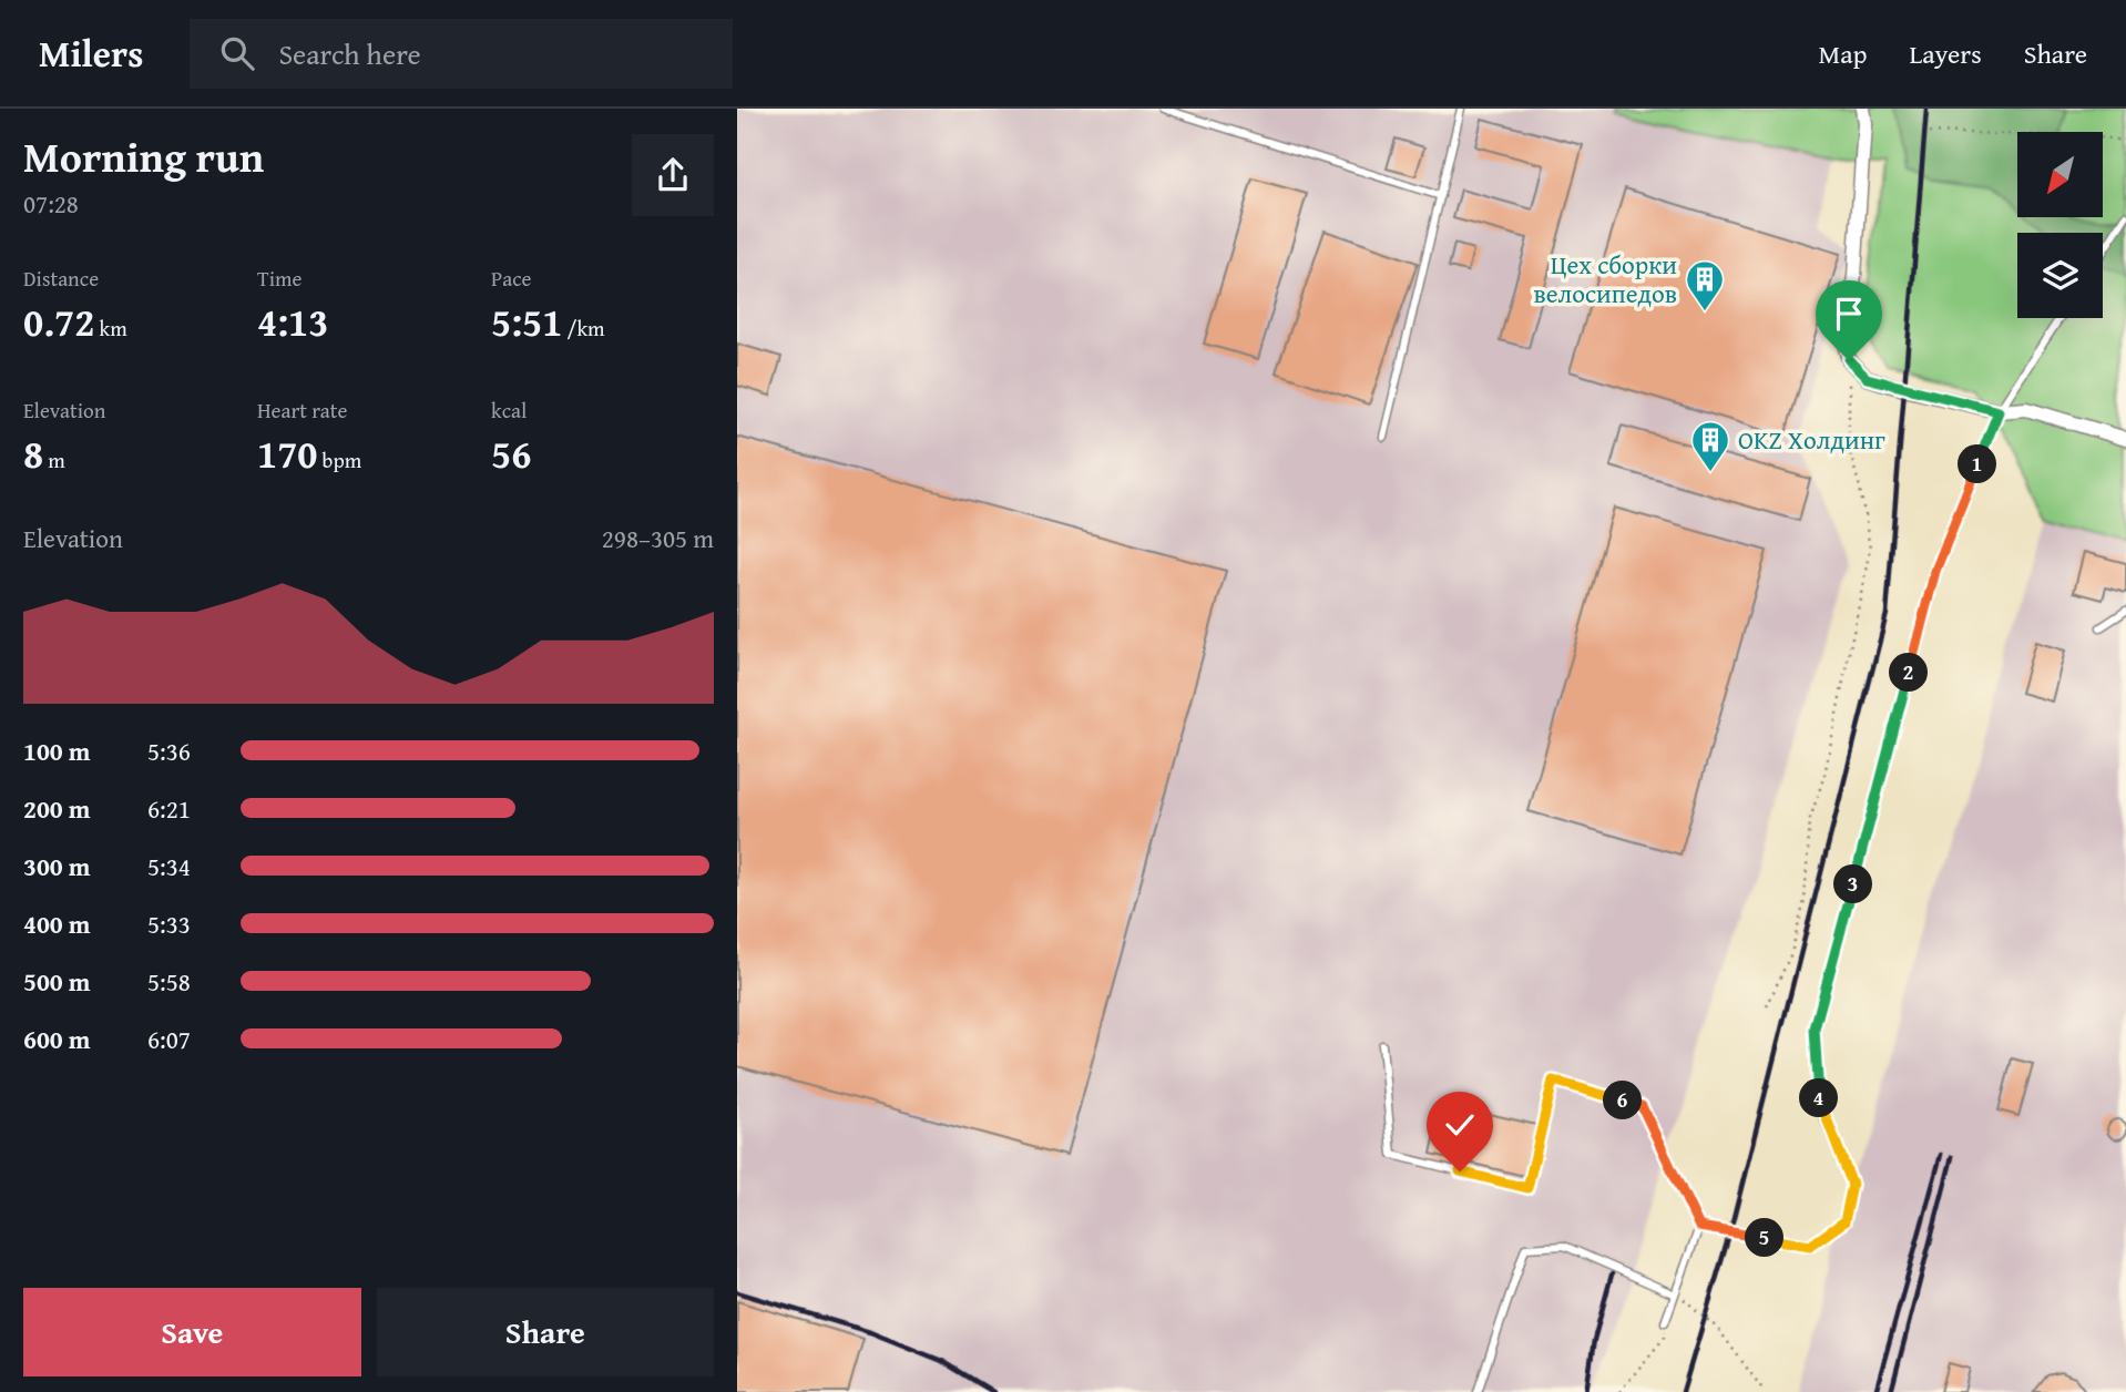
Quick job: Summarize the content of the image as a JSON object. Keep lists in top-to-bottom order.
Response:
{
  "places": {
    "building": ["Цех сборки велосипедов", "OKZ Холдинг"]
  },
  "north": "bottom left",
  "page": {
    "header": "Milers",
    "search": "Search here",
    "nav": ["Map", "Layers", "Share"],
    "heading": ["Morning run", "07:28"],
    "stats": [
      ["Distance", "0.72 km"],
      ["Time", "4:13"],
      ["Pace", "5:51 /km"],
      ["Elevation", "8 m"],
      ["Heart rate", "170 bpm"],
      ["kcal", "56"]
    ],
    "pins": [
      "1",
      "2",
      "3",
      "4",
      "6",
      "5"
    ],
    "chart": ["Elevation", "298–305 m"],
    "list": [
      {
        "name": "100 m",
        "note": "5:36"
      },
      {
        "name": "200 m",
        "note": "6:21"
      },
      {
        "name": "300 m",
        "note": "5:34"
      },
      {
        "name": "400 m",
        "note": "5:33"
      },
      {
        "name": "500 m",
        "note": "5:58"
      },
      {
        "name": "600 m",
        "note": "6:07"
      }
    ],
    "buttons": ["Save", "Share"]
  }
}
